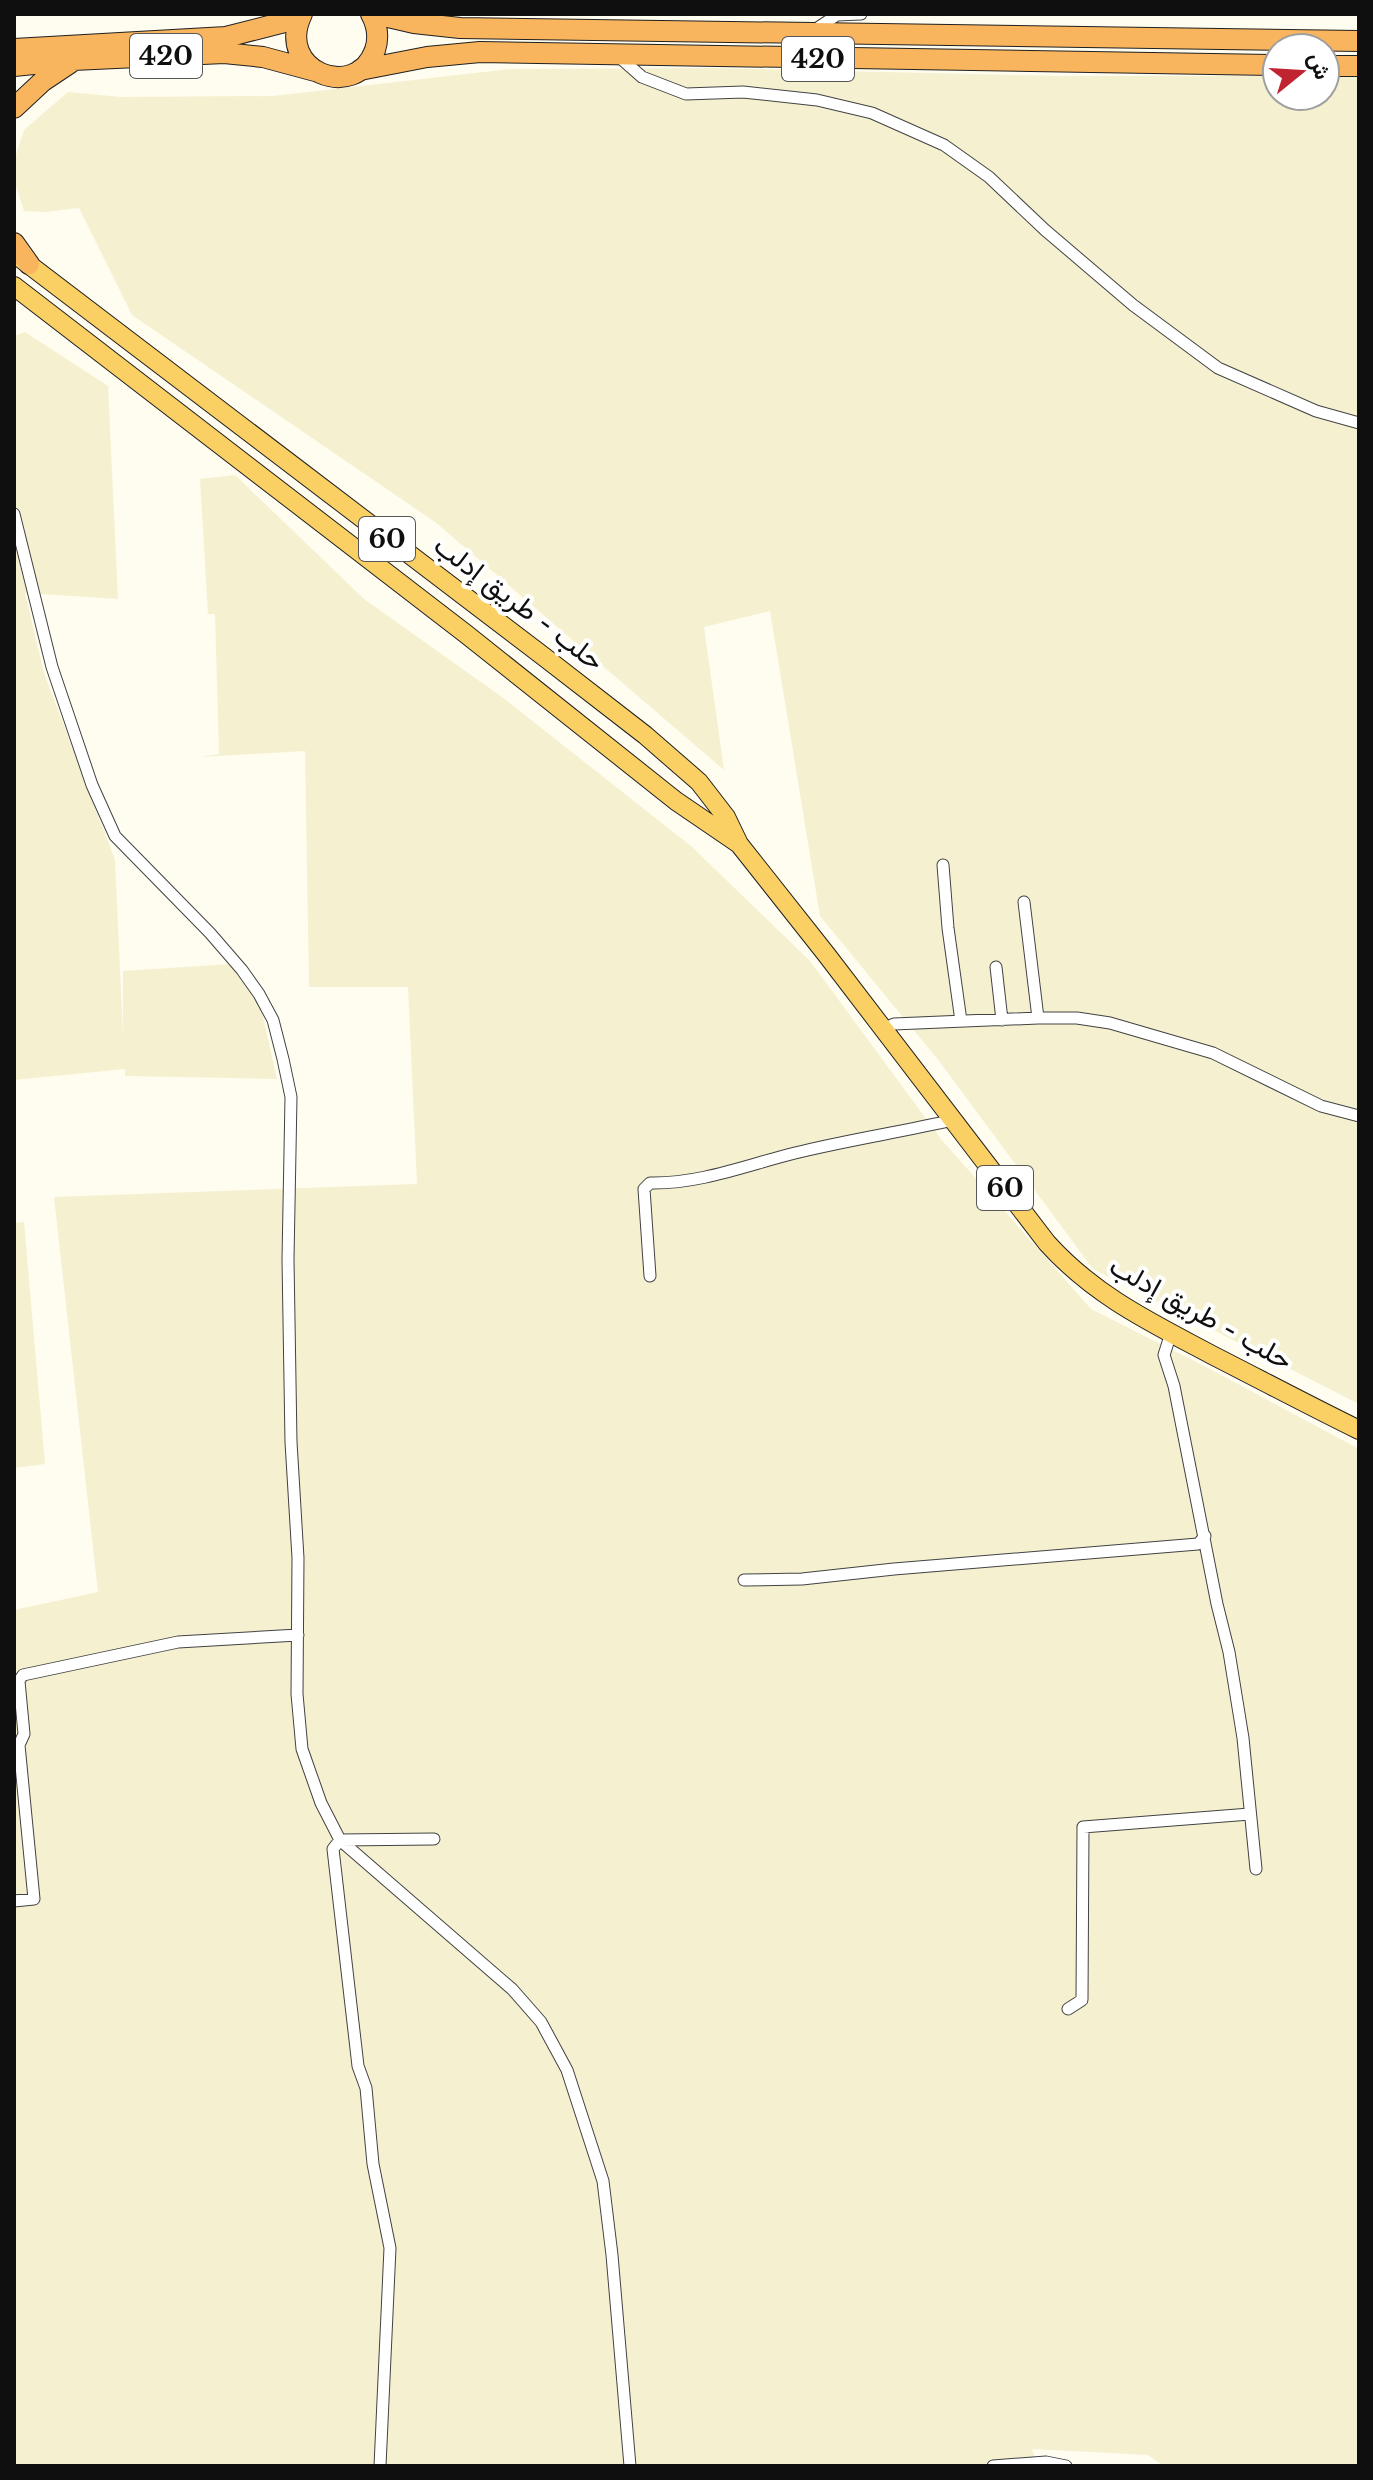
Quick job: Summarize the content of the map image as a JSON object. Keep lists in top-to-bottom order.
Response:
{
  "streets": {
    "highway": ["420"],
    "main road": ["60", "حلب - طريق إدلب"]
  },
  "north": "right"
}
